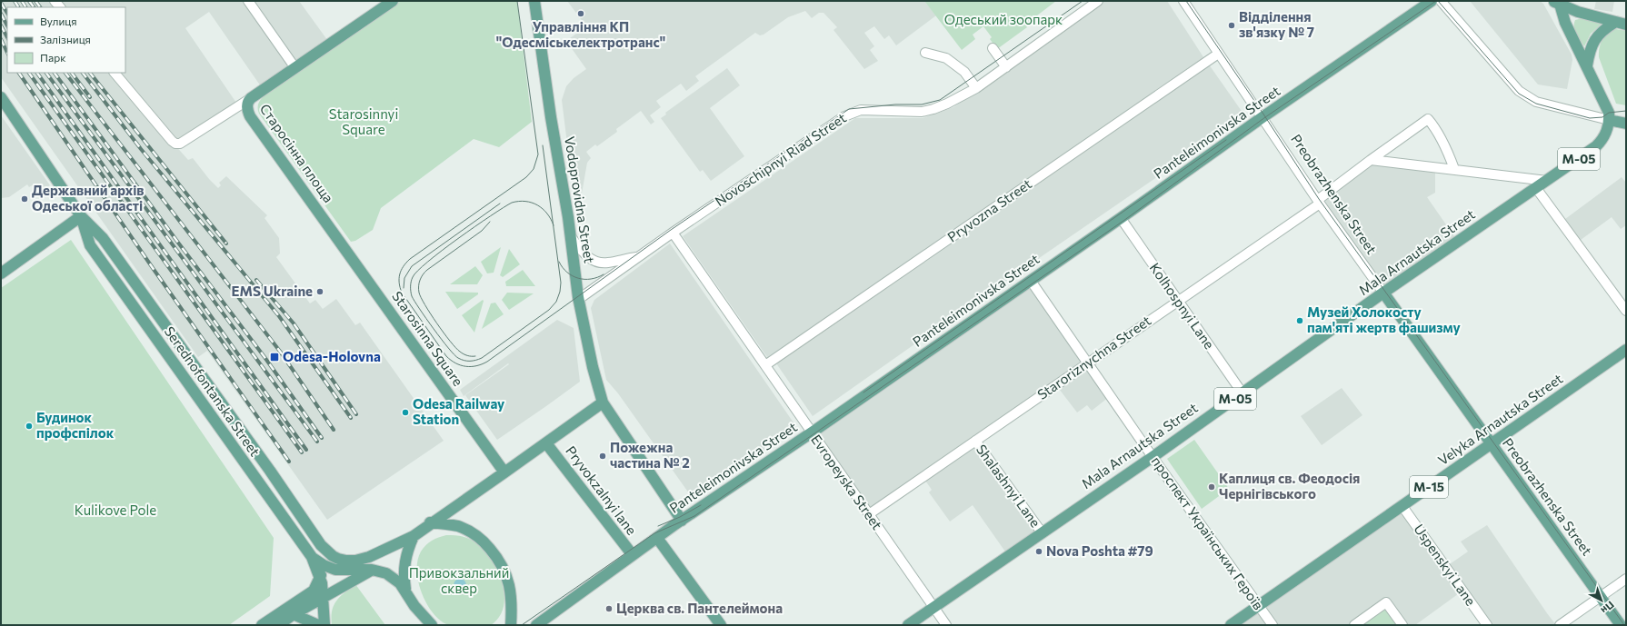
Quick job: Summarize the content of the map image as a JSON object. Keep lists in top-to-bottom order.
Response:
{
  "streets": {
    "main road": [
      "Panteleimonivska Street",
      "Старосінна площа",
      "М-05",
      "Preobrazhenska Street",
      "Vodoprovidna Street",
      "Mala Arnautska Street",
      "Serednofontanska Street",
      "Velyka Arnautska Street",
      "М-15",
      "Pryvokzalnyi lane"
    ],
    "street": [
      "Novoschipnyi Riad Street",
      "Pryvozna Street",
      "Kolhospnyi Lane",
      "Staroriznychna Street",
      "Evropeyska Street",
      "Shalashnyi Lane",
      "проспект Українських Героїв",
      "Uspenskyi Lane"
    ]
  },
  "crossings": [
    ["Panteleimonivska Street", "Preobrazhenska Street"],
    ["Panteleimonivska Street", "Vodoprovidna Street"],
    ["Panteleimonivska Street", "Kolhospnyi Lane"],
    ["Panteleimonivska Street", "Evropeyska Street"],
    ["Panteleimonivska Street", "Pryvokzalnyi lane"],
    ["Panteleimonivska Street", "проспект Українських Героїв"],
    ["М-05", "Mala Arnautska Street"],
    ["Novoschipnyi Riad Street", "Vodoprovidna Street"],
    ["Novoschipnyi Riad Street", "Evropeyska Street"],
    ["Preobrazhenska Street", "Pryvozna Street"],
    ["Preobrazhenska Street", "Mala Arnautska Street"],
    ["Preobrazhenska Street", "Staroriznychna Street"],
    ["Preobrazhenska Street", "Velyka Arnautska Street"],
    ["Pryvozna Street", "Evropeyska Street"],
    ["Mala Arnautska Street", "Kolhospnyi Lane"],
    ["Mala Arnautska Street", "Evropeyska Street"],
    ["Mala Arnautska Street", "Shalashnyi Lane"],
    ["Mala Arnautska Street", "проспект Українських Героїв"],
    ["Kolhospnyi Lane", "Staroriznychna Street"],
    ["Staroriznychna Street", "Evropeyska Street"],
    ["Staroriznychna Street", "Shalashnyi Lane"],
    ["Staroriznychna Street", "проспект Українських Героїв"],
    ["Velyka Arnautska Street", "проспект Українських Героїв"],
    ["Velyka Arnautska Street", "Uspenskyi Lane"]
  ],
  "parks": [
    "Одеський зоопарк",
    "Starosinnyi Square",
    "Kulikove Pole",
    "Привокзальний сквер"
  ],
  "places": {
    "other": [
      "Управління КП \"Одесміськелектротранс\"",
      "Відділення зв'язку № 7",
      "Державний архів Одеської області",
      "EMS Ukraine",
      "Музей Холокосту пам'яті жертв фашизму",
      "Odesa Railway Station",
      "Будинок профспілок",
      "Пожежна частина № 2",
      "Каплиця св. Феодосія Чернігівського",
      "Nova Poshta #79",
      "Церква св. Пантелеймона"
    ],
    "transit": ["Odesa-Holovna"]
  },
  "legend": ["Вулиця", "Залізниця", "Парк"],
  "north": "bottom right"
}
